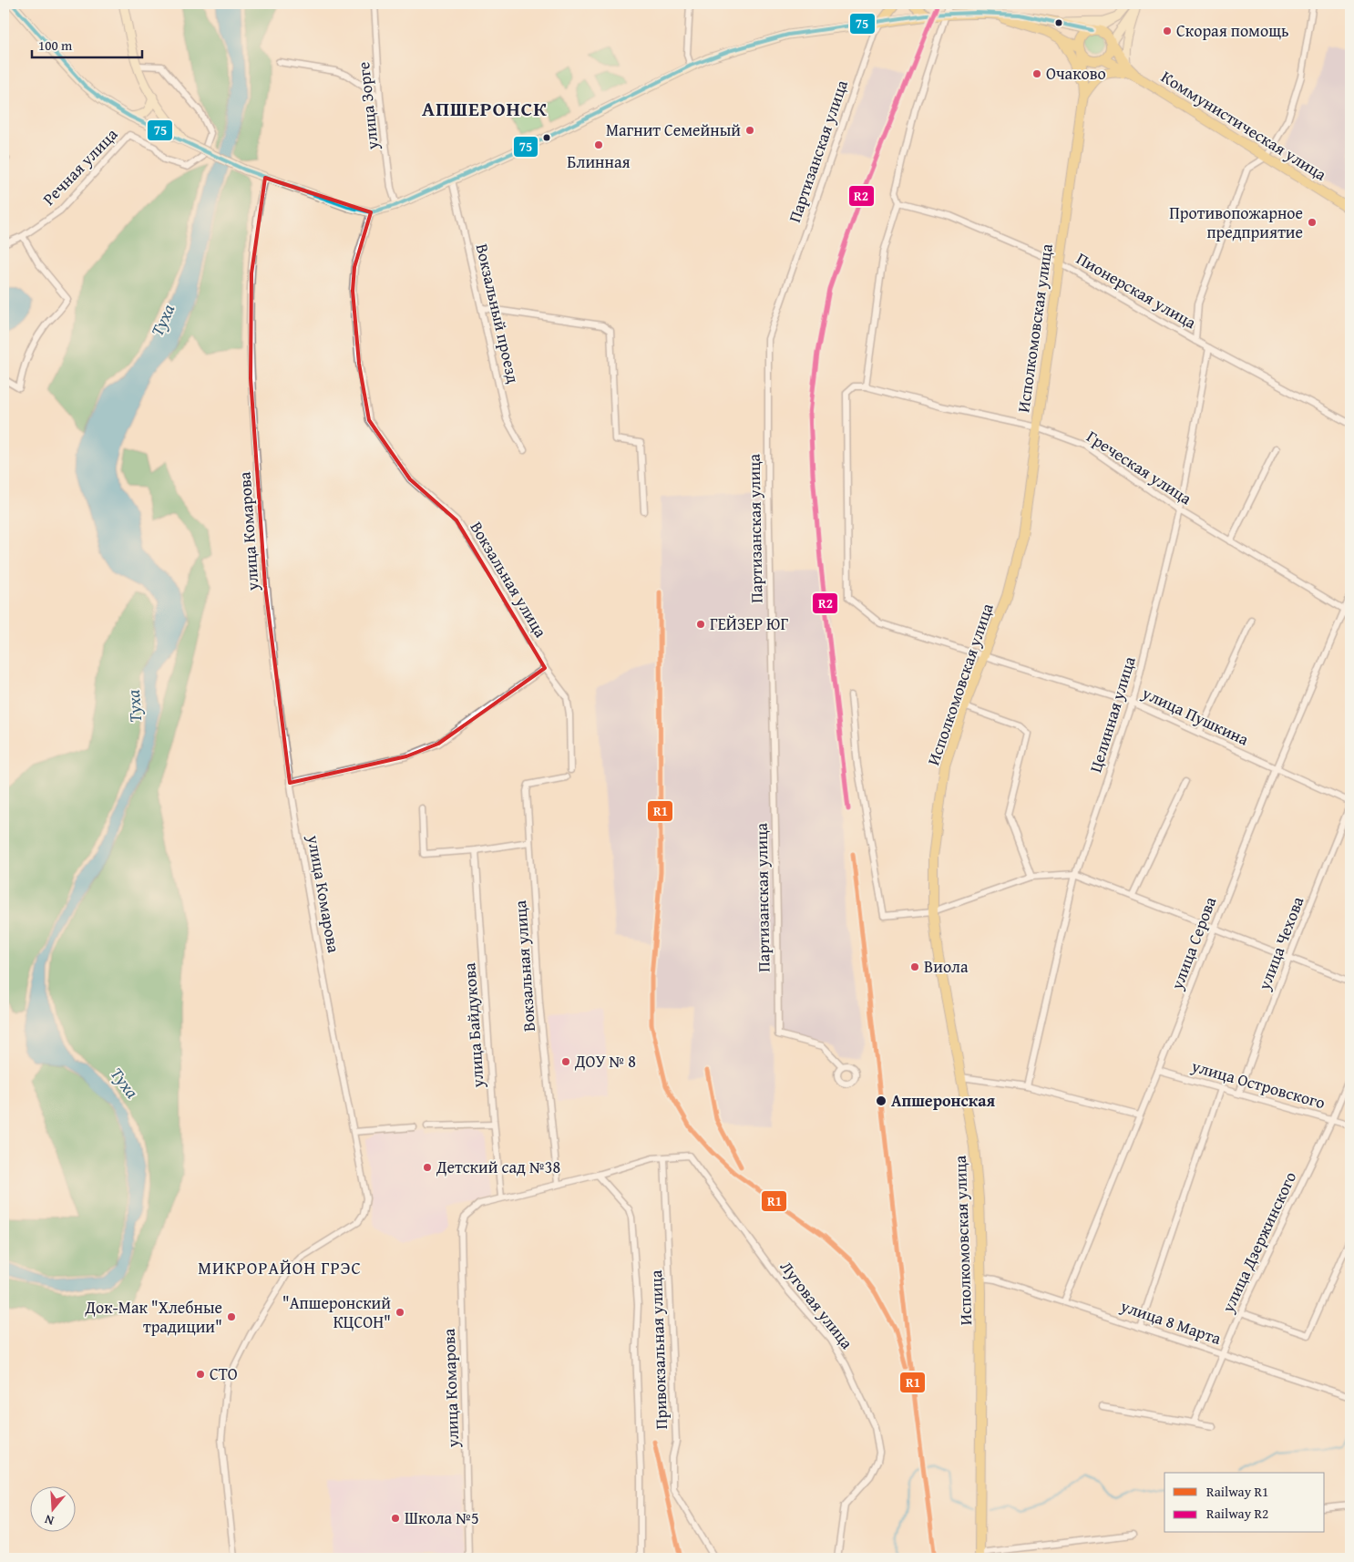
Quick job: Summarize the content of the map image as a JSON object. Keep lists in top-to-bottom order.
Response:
{
  "streets": {
    "main road": ["Коммунистическая улица", "Исполкомовская улица"],
    "street": [
      "улица Зорге",
      "Партизанская улица",
      "Речная улица",
      "Пионерская улица",
      "Вокзальный проезд",
      "Греческая улица",
      "улица Комарова",
      "Вокзальная улица",
      "Целинная улица",
      "улица Пушкина",
      "улица Серова",
      "улица Чехова",
      "улица Байдукова",
      "улица Островского",
      "улица Дзержинского",
      "Луговая улица",
      "улица 8 Марта",
      "Привокзальная улица"
    ]
  },
  "crossings": [
    ["Коммунистическая улица", "Исполкомовская улица"],
    ["Пионерская улица", "Исполкомовская улица"],
    ["Пионерская улица", "Целинная улица"],
    ["Исполкомовская улица", "Греческая улица"],
    ["Исполкомовская улица", "улица Пушкина"],
    ["Исполкомовская улица", "улица 8 Марта"],
    ["Греческая улица", "Целинная улица"],
    ["Греческая улица", "улица Пушкина"],
    ["Греческая улица", "улица Серова"],
    ["улица Комарова", "улица Байдукова"],
    ["Целинная улица", "улица Пушкина"],
    ["улица Пушкина", "улица Серова"],
    ["улица Пушкина", "улица Чехова"],
    ["улица Серова", "улица Островского"],
    ["улица Серова", "улица 8 Марта"],
    ["улица Чехова", "улица Островского"],
    ["улица Островского", "улица Дзержинского"],
    ["улица Дзержинского", "улица 8 Марта"],
    ["Луговая улица", "Привокзальная улица"]
  ],
  "districts": ["АПШЕРОНСК", "МИКРОРАЙОН ГРЭС"],
  "water": ["Туха"],
  "places": [
    "Скорая помощь",
    "Очаково",
    "Магнит Семейный",
    "Блинная",
    "Противопожарное предприятие",
    "ГЕЙЗЕР ЮГ",
    "Виола",
    "ДОУ № 8",
    "Апшеронская",
    "Детский сад №38",
    "\"Апшеронский КЦСОН\"",
    "Док-Мак \"Хлебные традиции\"",
    "СТО",
    "Школа №5"
  ],
  "lines": ["rail line R2", "transit line 75", "rail line R1"],
  "legend": ["Railway R1", "Railway R2"],
  "scale_bar": "100 m",
  "north": "bottom"
}
